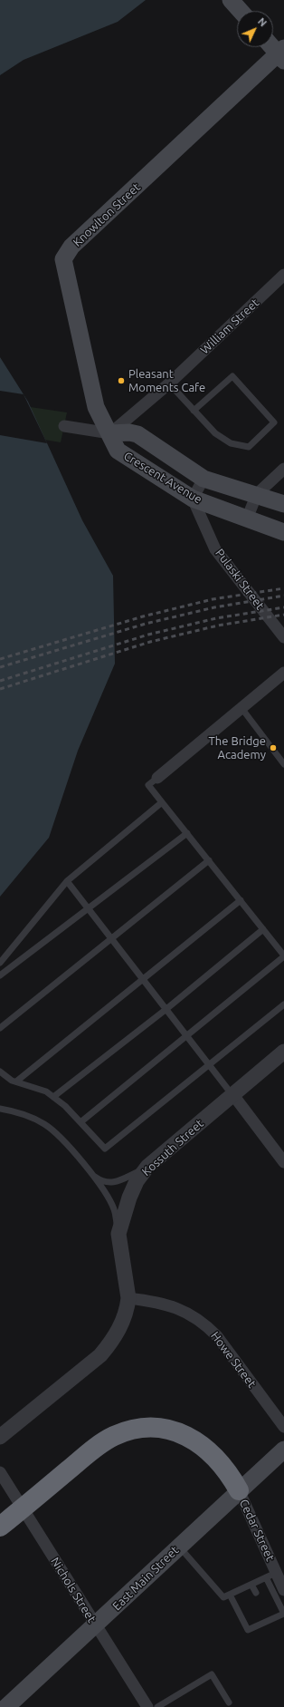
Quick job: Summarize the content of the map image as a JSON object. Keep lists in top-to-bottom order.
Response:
{
  "streets": {
    "main road": ["Knowlton Street", "Crescent Avenue", "East Main Street"],
    "street": [
      "William Street",
      "Pulaski Street",
      "Kossuth Street",
      "Howe Street",
      "Cedar Street",
      "Nichols Street"
    ]
  },
  "crossings": [
    ["Knowlton Street", "William Street"],
    ["Knowlton Street", "Crescent Avenue"],
    ["William Street", "Crescent Avenue"],
    ["Crescent Avenue", "Pulaski Street"],
    ["Kossuth Street", "Howe Street"],
    ["Cedar Street", "East Main Street"],
    ["East Main Street", "Nichols Street"]
  ],
  "places": ["Pleasant Moments Cafe", "The Bridge Academy"],
  "north": "top right"
}
